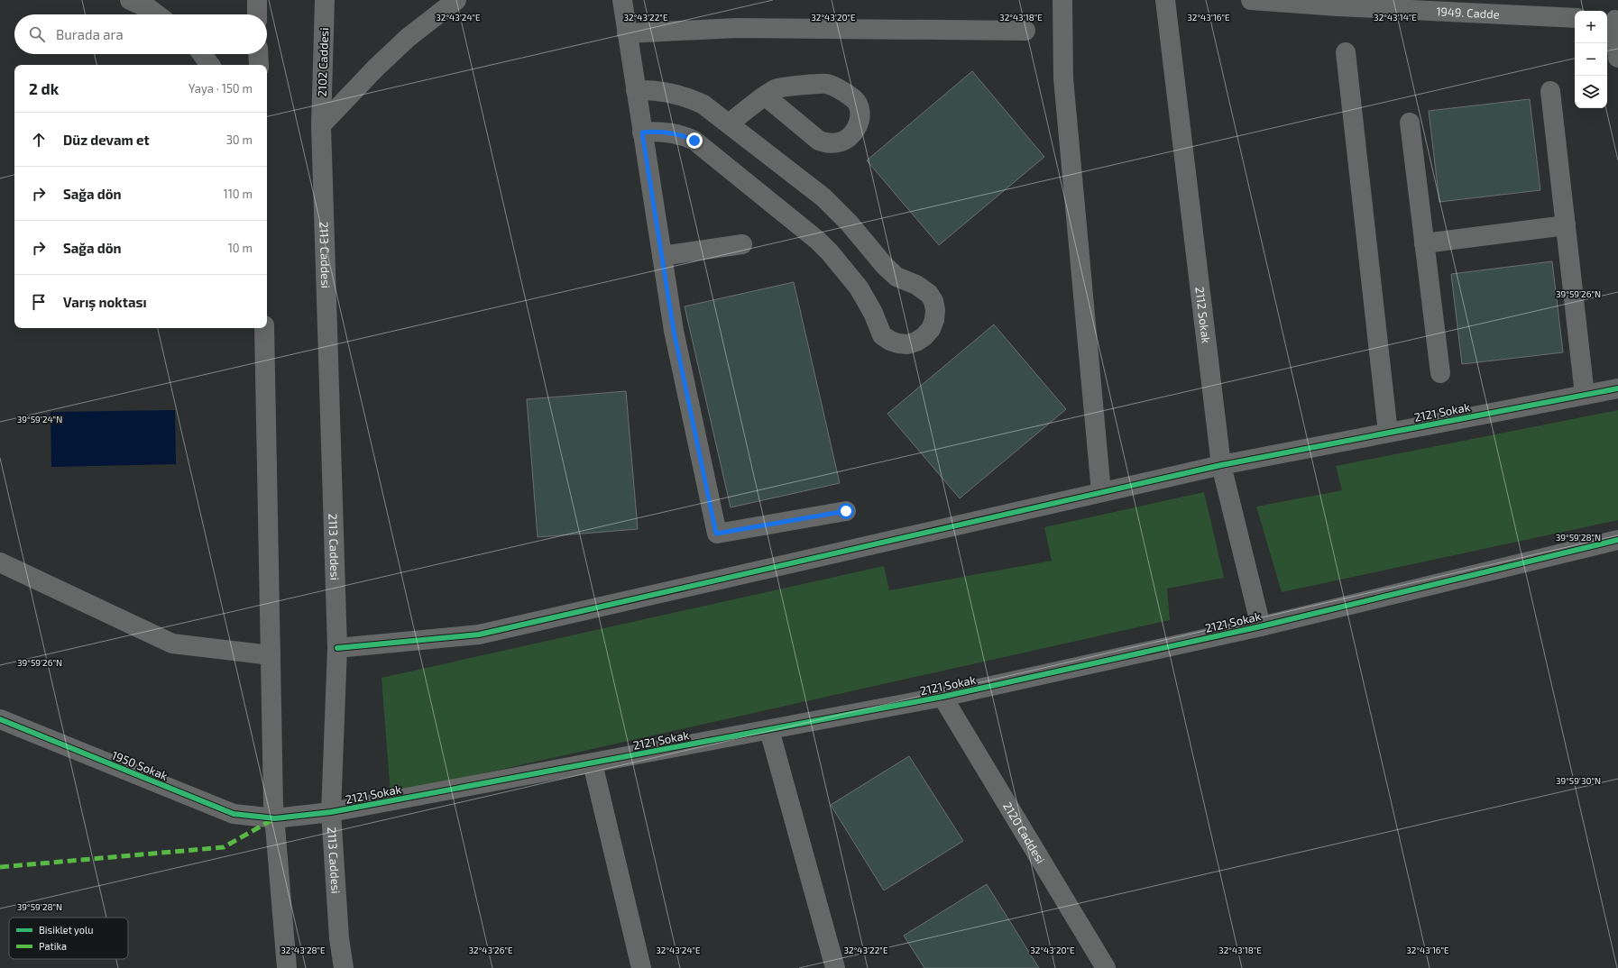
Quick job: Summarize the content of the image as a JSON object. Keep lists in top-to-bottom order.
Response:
{
  "streets": {
    "street": [
      "1949. Cadde",
      "2102 Caddesi",
      "2113 Caddesi",
      "2112 Sokak",
      "2121 Sokak",
      "1950 Sokak",
      "2120 Caddesi"
    ]
  },
  "crossings": [
    ["2102 Caddesi", "2113 Caddesi"],
    ["2113 Caddesi", "2121 Sokak"],
    ["2112 Sokak", "2121 Sokak"],
    ["2121 Sokak", "1950 Sokak"],
    ["2121 Sokak", "2120 Caddesi"]
  ],
  "legend": ["Bisiklet yolu", "Patika"],
  "page": {
    "map_buttons": ["+", "−"],
    "search": "Burada ara",
    "heading": ["2 dk", "Yaya · 150 m"],
    "list": [
      ["Düz devam et", "30 m"],
      ["Sağa dön", "110 m"],
      ["Sağa dön", "10 m"],
      "Varış noktası"
    ]
  },
  "coordinates": [
    "32°43'24\"E",
    "32°43'22\"E",
    "32°43'20\"E",
    "32°43'18\"E",
    "32°43'16\"E",
    "32°43'14\"E",
    "39°59'26\"N",
    "39°59'24\"N",
    "39°59'28\"N",
    "39°59'30\"N",
    "32°43'28\"E",
    "32°43'26\"E"
  ]
}
